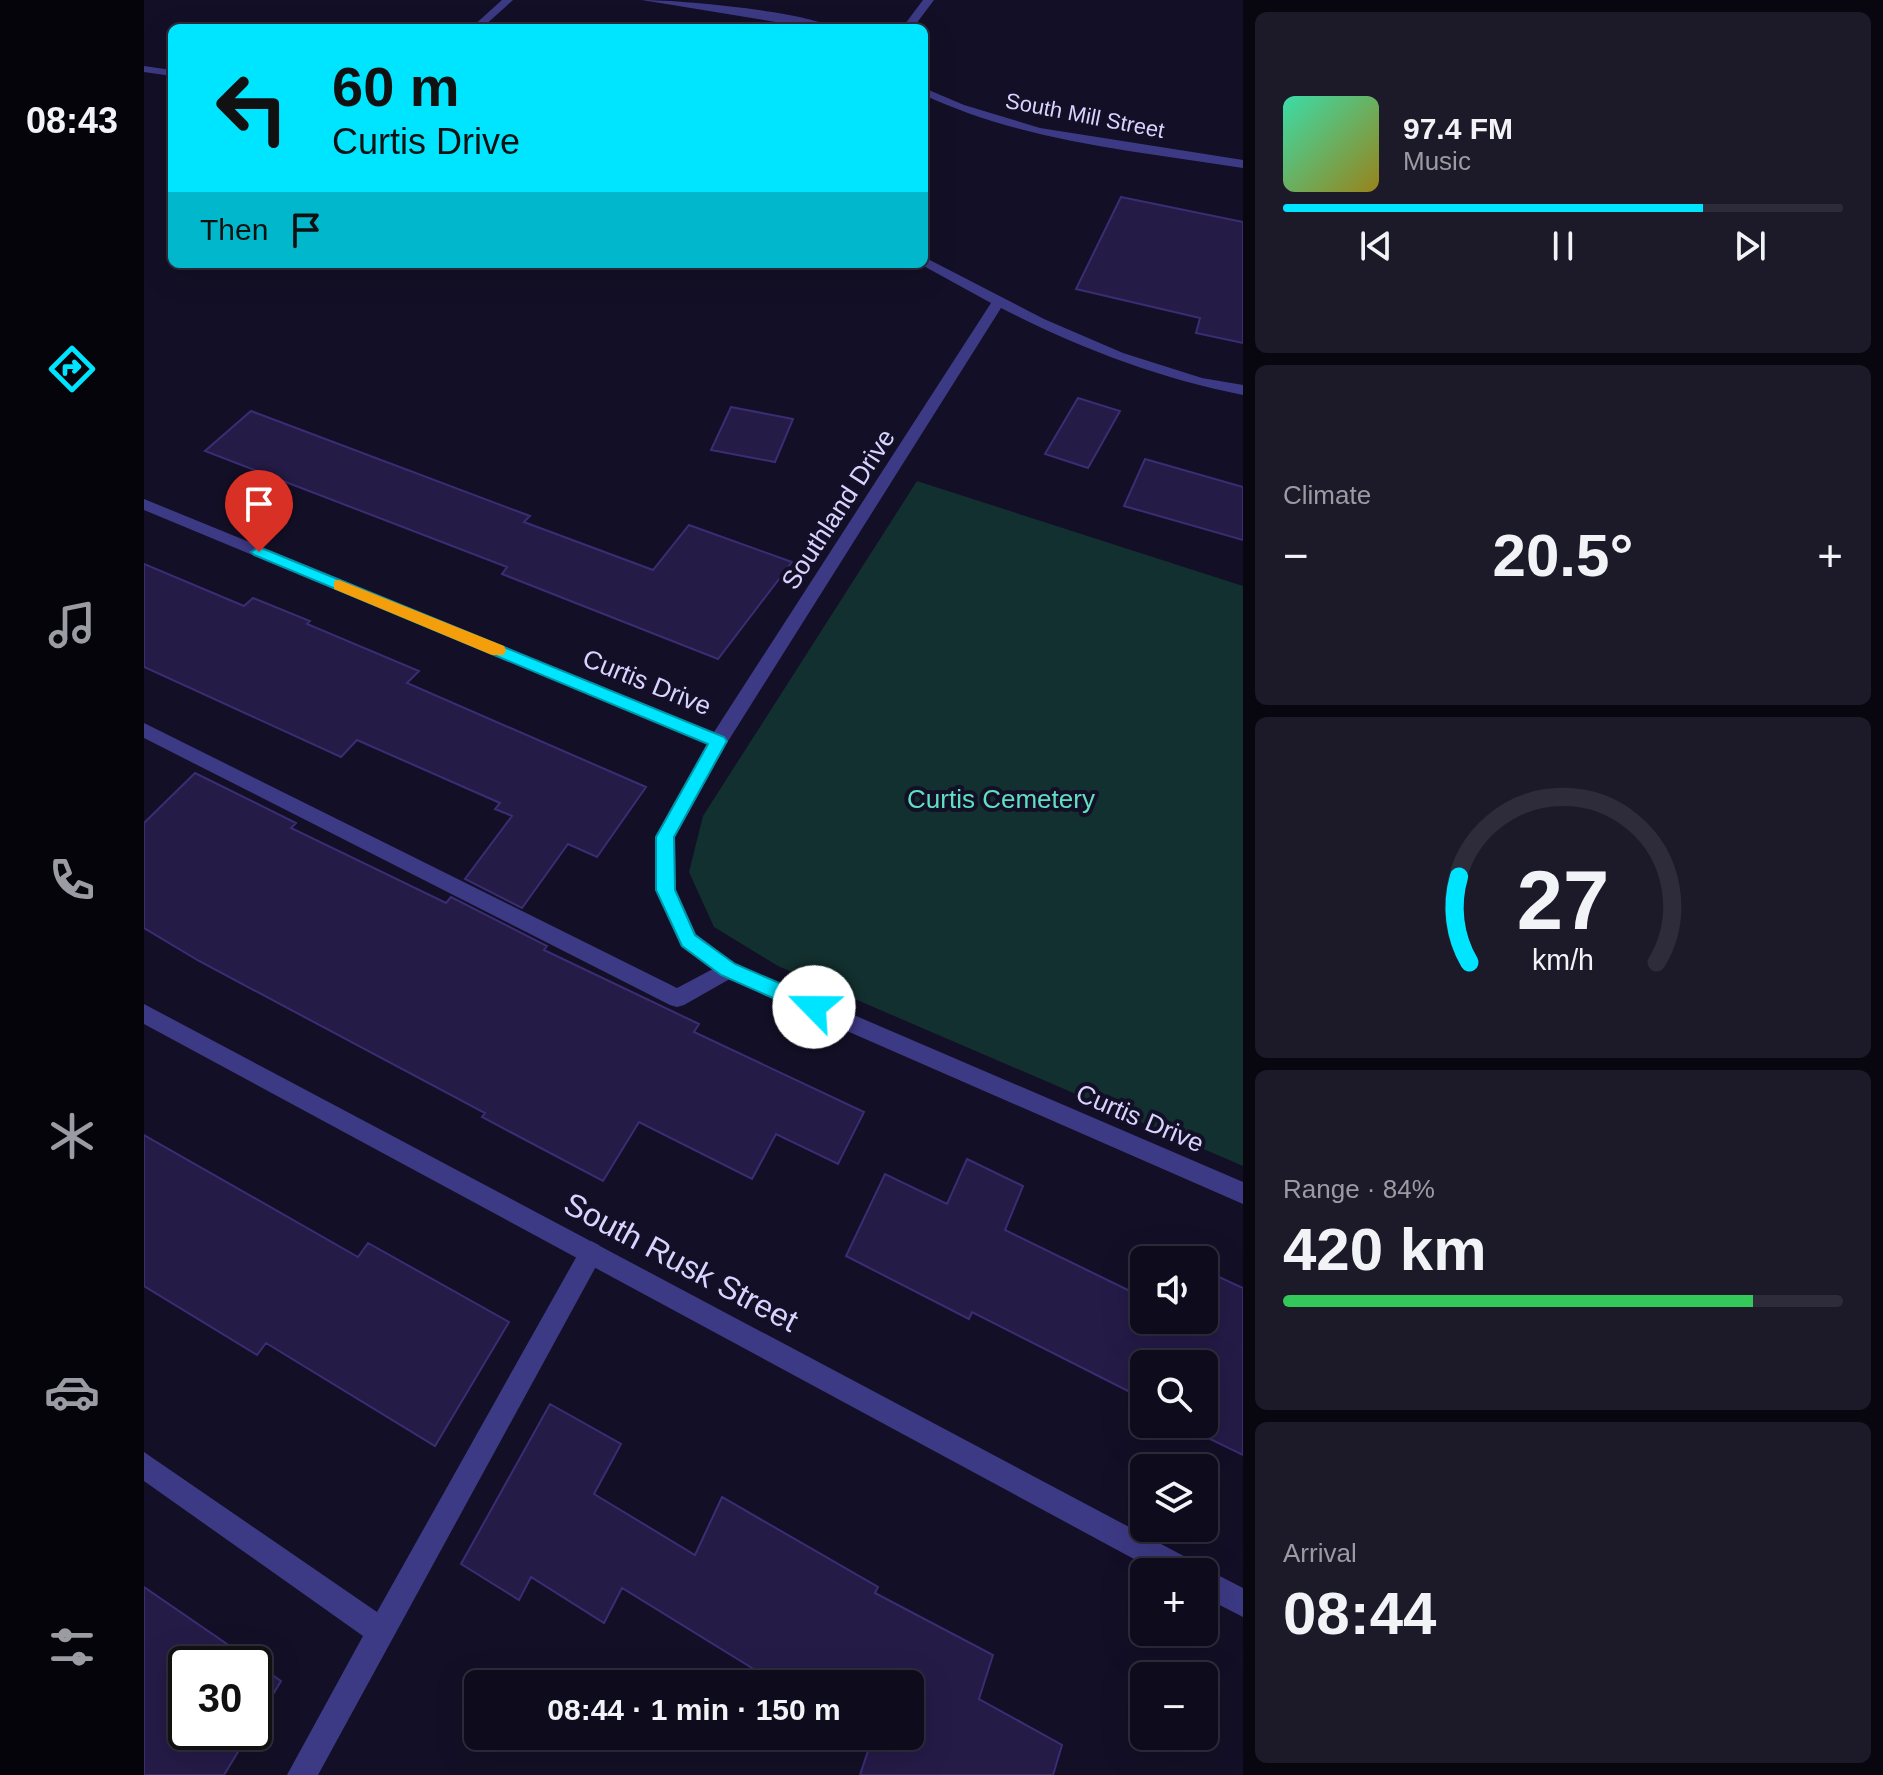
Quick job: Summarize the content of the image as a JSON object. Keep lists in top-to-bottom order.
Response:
{
  "streets": {
    "street": [
      "South Mill Street",
      "Southland Drive",
      "Curtis Drive",
      "South Rusk Street"
    ]
  },
  "crossings": [
    ["Southland Drive", "Curtis Drive"]
  ],
  "parks": ["Curtis Cemetery"],
  "page": {
    "tabs": "08:43",
    "turn": ["60 m", "Curtis Drive"],
    "song": ["97.4 FM", "Music"],
    "then": "Then",
    "tile": [
      "Climate",
      ["Range · 84%", "420 km"],
      ["Arrival", "08:44"]
    ],
    "heat": ["−", "20.5°", "+"],
    "map_buttons": ["+", "−"],
    "limit": "30",
    "trip": "08:44 · 1 min · 150 m",
    "gauge": ["27", "km/h"]
  }
}
